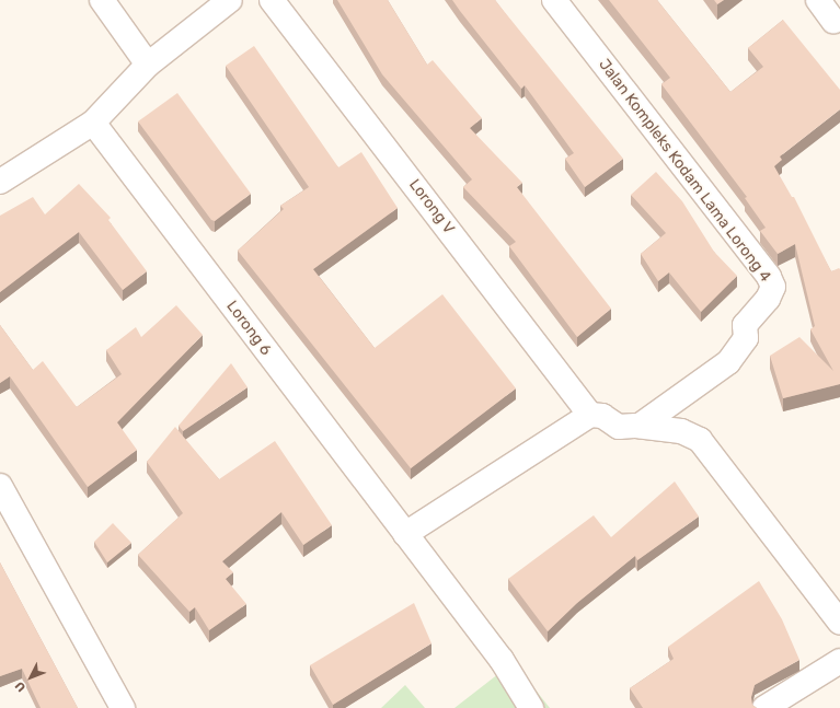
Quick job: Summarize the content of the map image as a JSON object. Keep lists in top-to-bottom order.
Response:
{
  "streets": {
    "street": ["Jalan Kompleks Kodam Lama Lorong 4", "Lorong V", "Lorong 6"]
  },
  "north": "bottom left"
}
